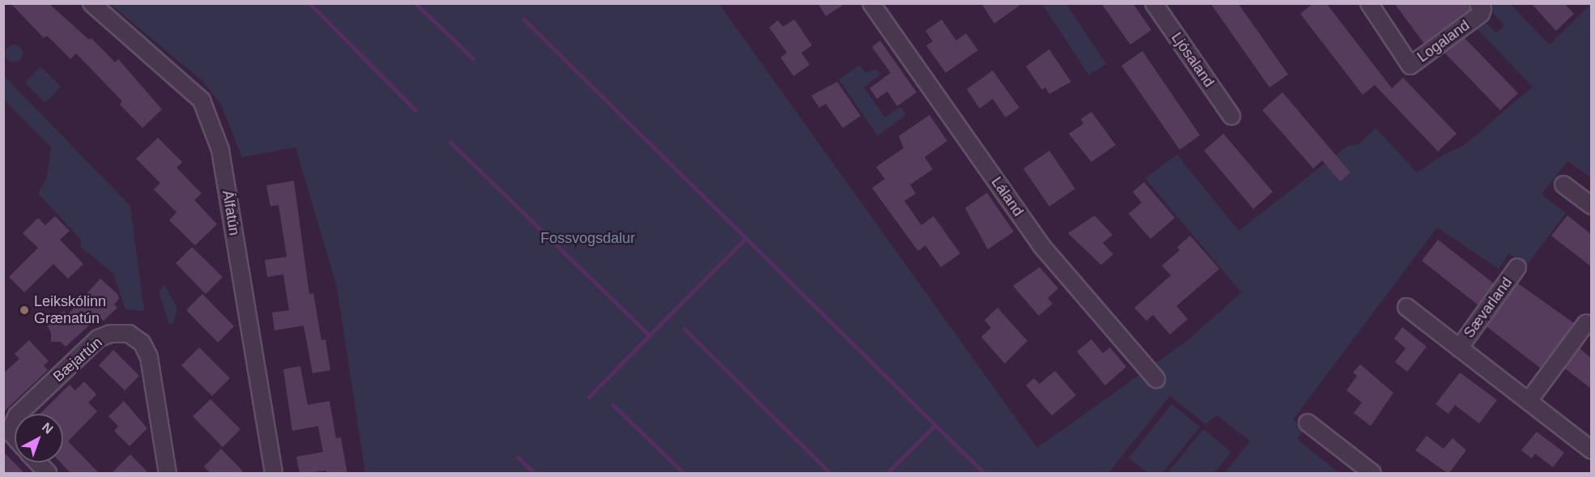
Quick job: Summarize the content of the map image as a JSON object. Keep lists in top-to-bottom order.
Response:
{
  "streets": {
    "street": [
      "Logaland",
      "Ljósaland",
      "Láland",
      "Álfatún",
      "Sævarland",
      "Bæjartún"
    ]
  },
  "parks": ["Fossvogsdalur"],
  "places": ["Leikskólinn Grænatún"],
  "north": "top right"
}
